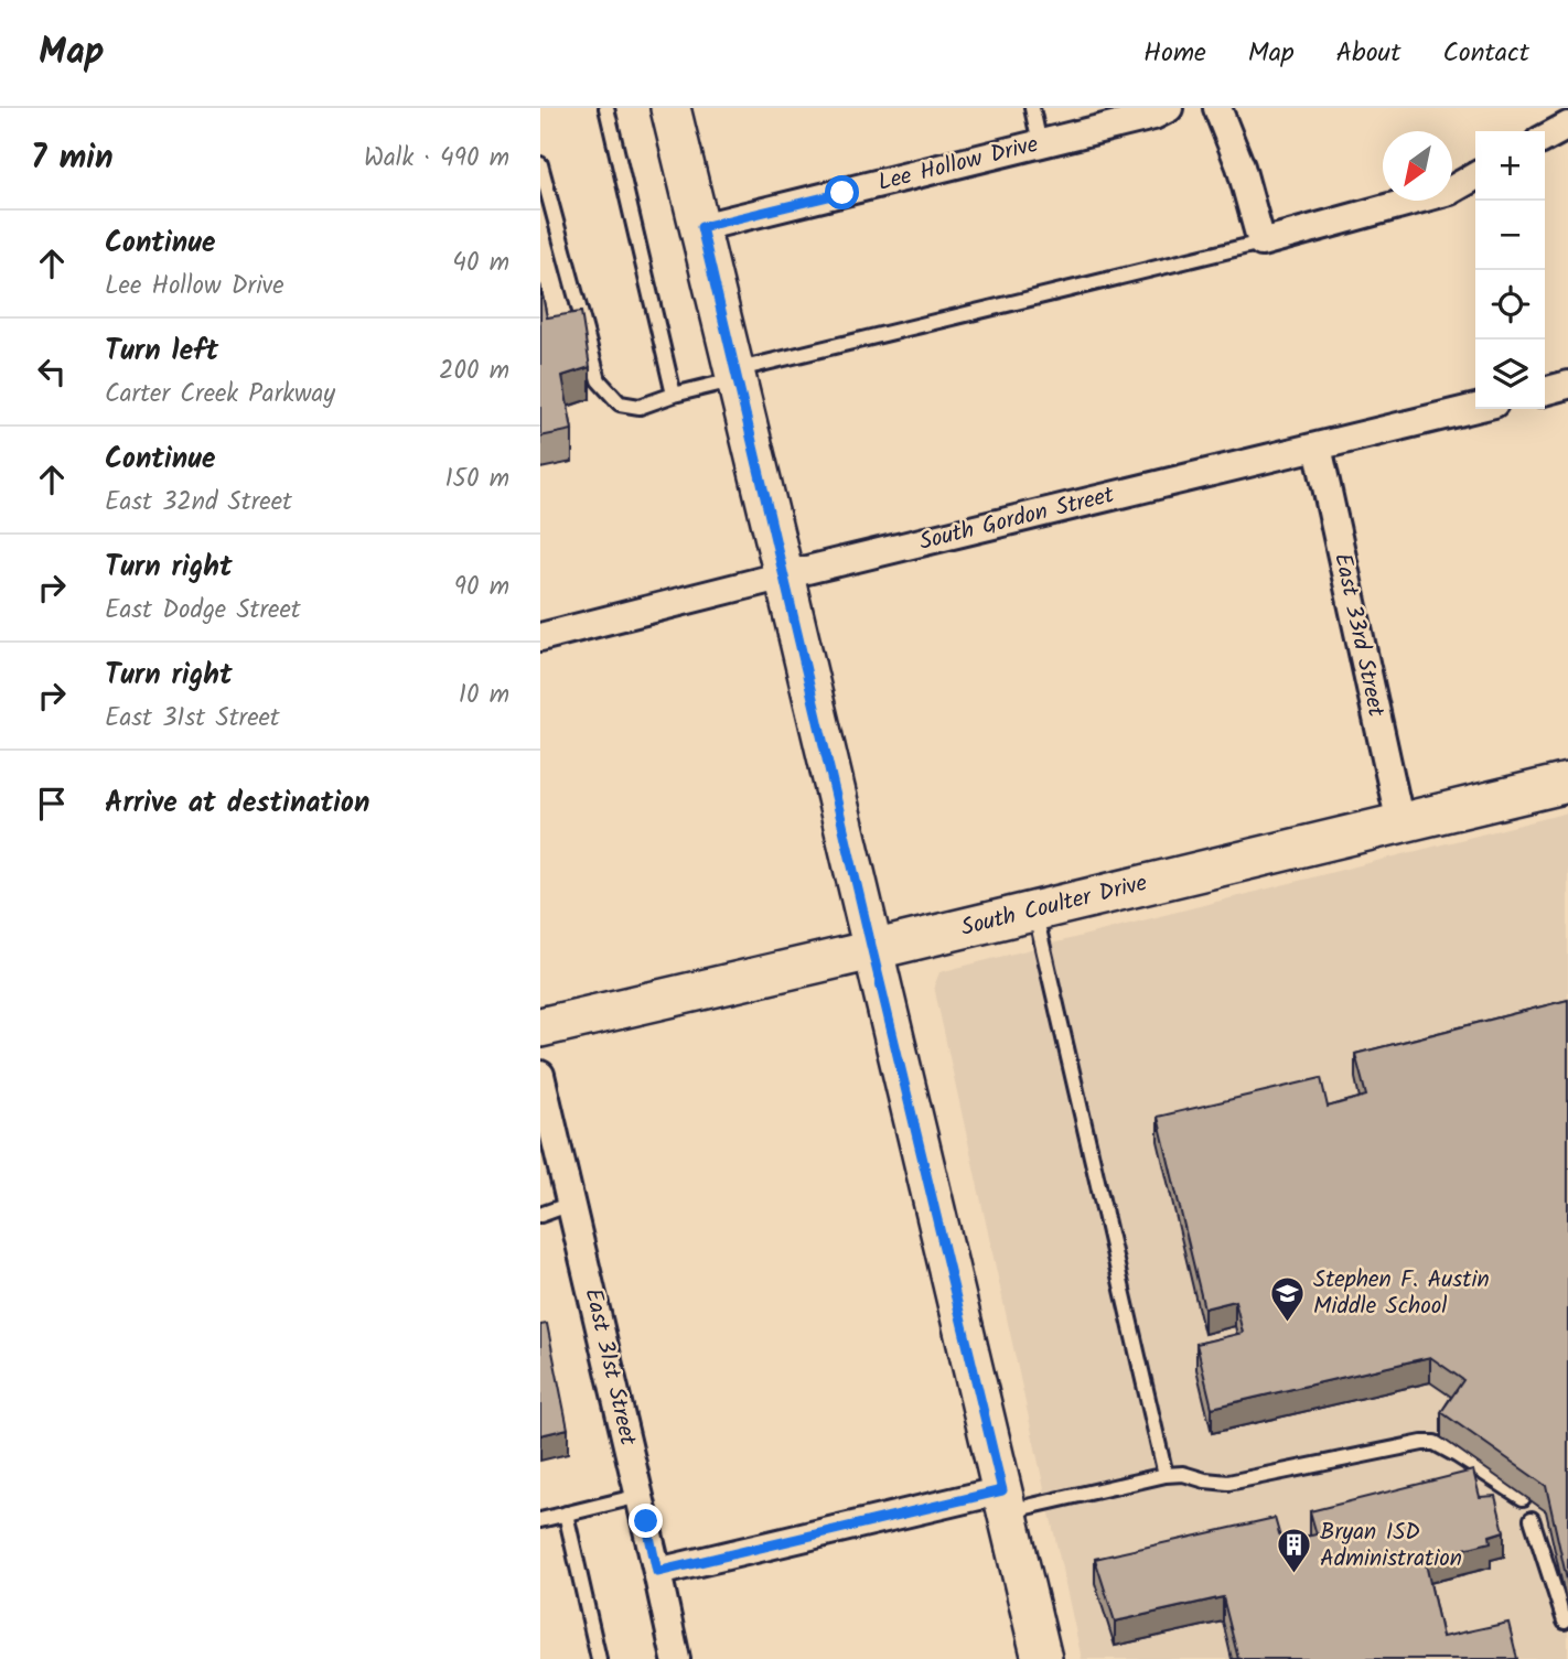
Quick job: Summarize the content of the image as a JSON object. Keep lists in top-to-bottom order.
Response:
{
  "streets": {
    "street": [
      "Lee Hollow Drive",
      "South Gordon Street",
      "East 33rd Street",
      "South Coulter Drive",
      "East 31st Street"
    ]
  },
  "crossings": [
    ["South Gordon Street", "East 33rd Street"],
    ["East 33rd Street", "South Coulter Drive"]
  ],
  "places": {
    "school or university": ["Stephen F. Austin Middle School"],
    "building": ["Bryan ISD Administration"]
  },
  "north": "bottom left",
  "page": {
    "header": "Map",
    "nav": [
      "Home",
      "Map",
      "About",
      "Contact"
    ],
    "heading": ["7 min", "Walk · 490 m"],
    "map_buttons": ["+", "−"],
    "list": [
      ["Continue", "Lee Hollow Drive", "40 m"],
      ["Turn left", "Carter Creek Parkway", "200 m"],
      ["Continue", "East 32nd Street", "150 m"],
      ["Turn right", "East Dodge Street", "90 m"],
      ["Turn right", "East 31st Street", "10 m"],
      "Arrive at destination"
    ]
  }
}
